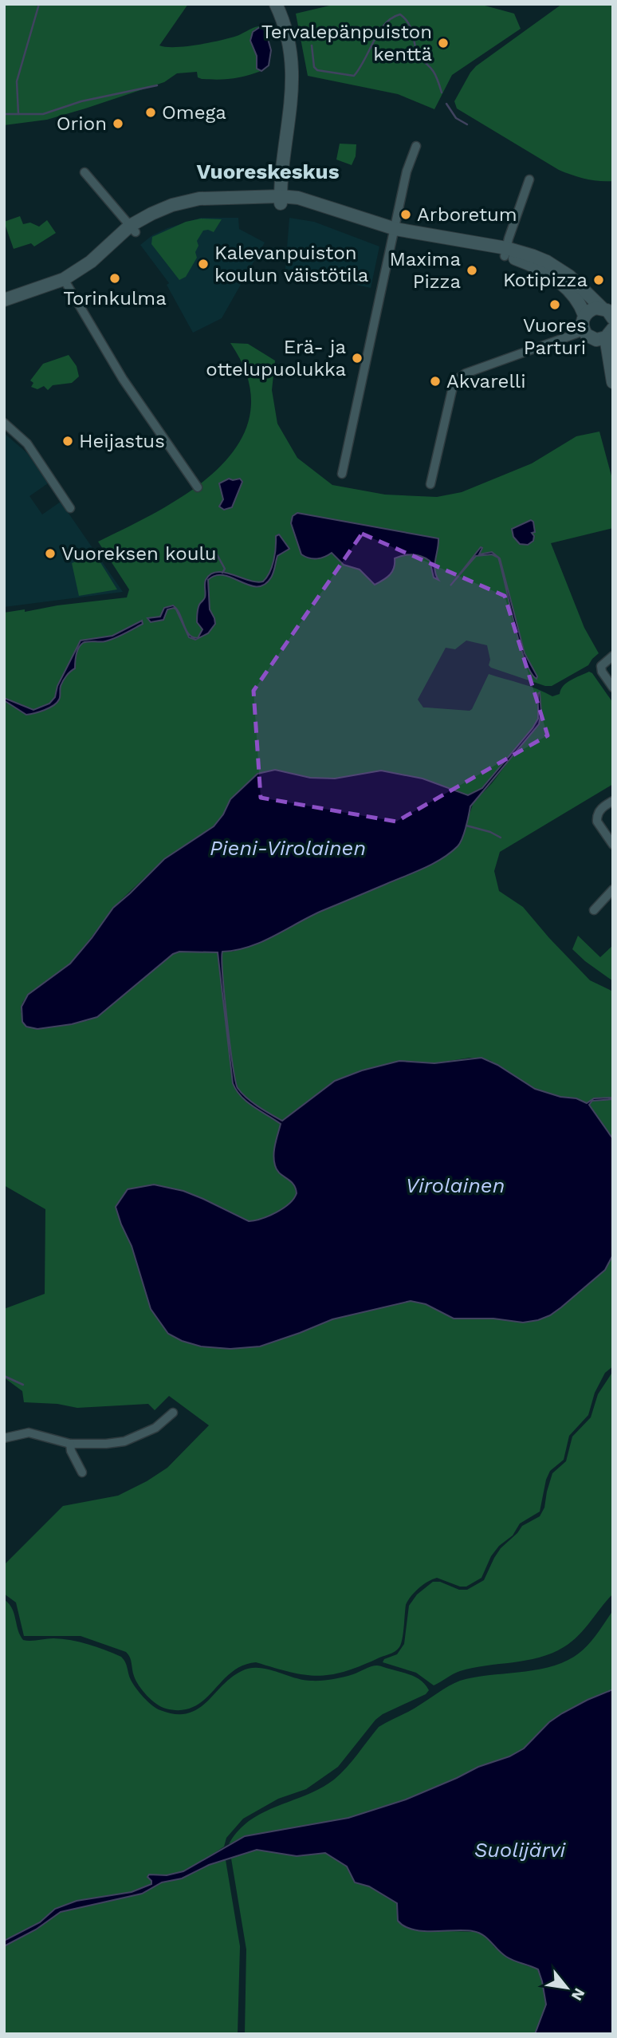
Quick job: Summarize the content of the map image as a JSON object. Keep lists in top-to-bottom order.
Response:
{
  "districts": ["Vuoreskeskus"],
  "water": ["Pieni-Virolainen", "Virolainen", "Suolijärvi"],
  "places": [
    "Tervalepänpuiston kenttä",
    "Omega",
    "Orion",
    "Arboretum",
    "Kalevanpuiston koulun väistötila",
    "Maxima Pizza",
    "Torinkulma",
    "Kotipizza",
    "Vuores Parturi",
    "Erä- ja ottelupuolukka",
    "Akvarelli",
    "Heijastus",
    "Vuoreksen koulu"
  ],
  "north": "bottom right"
}
